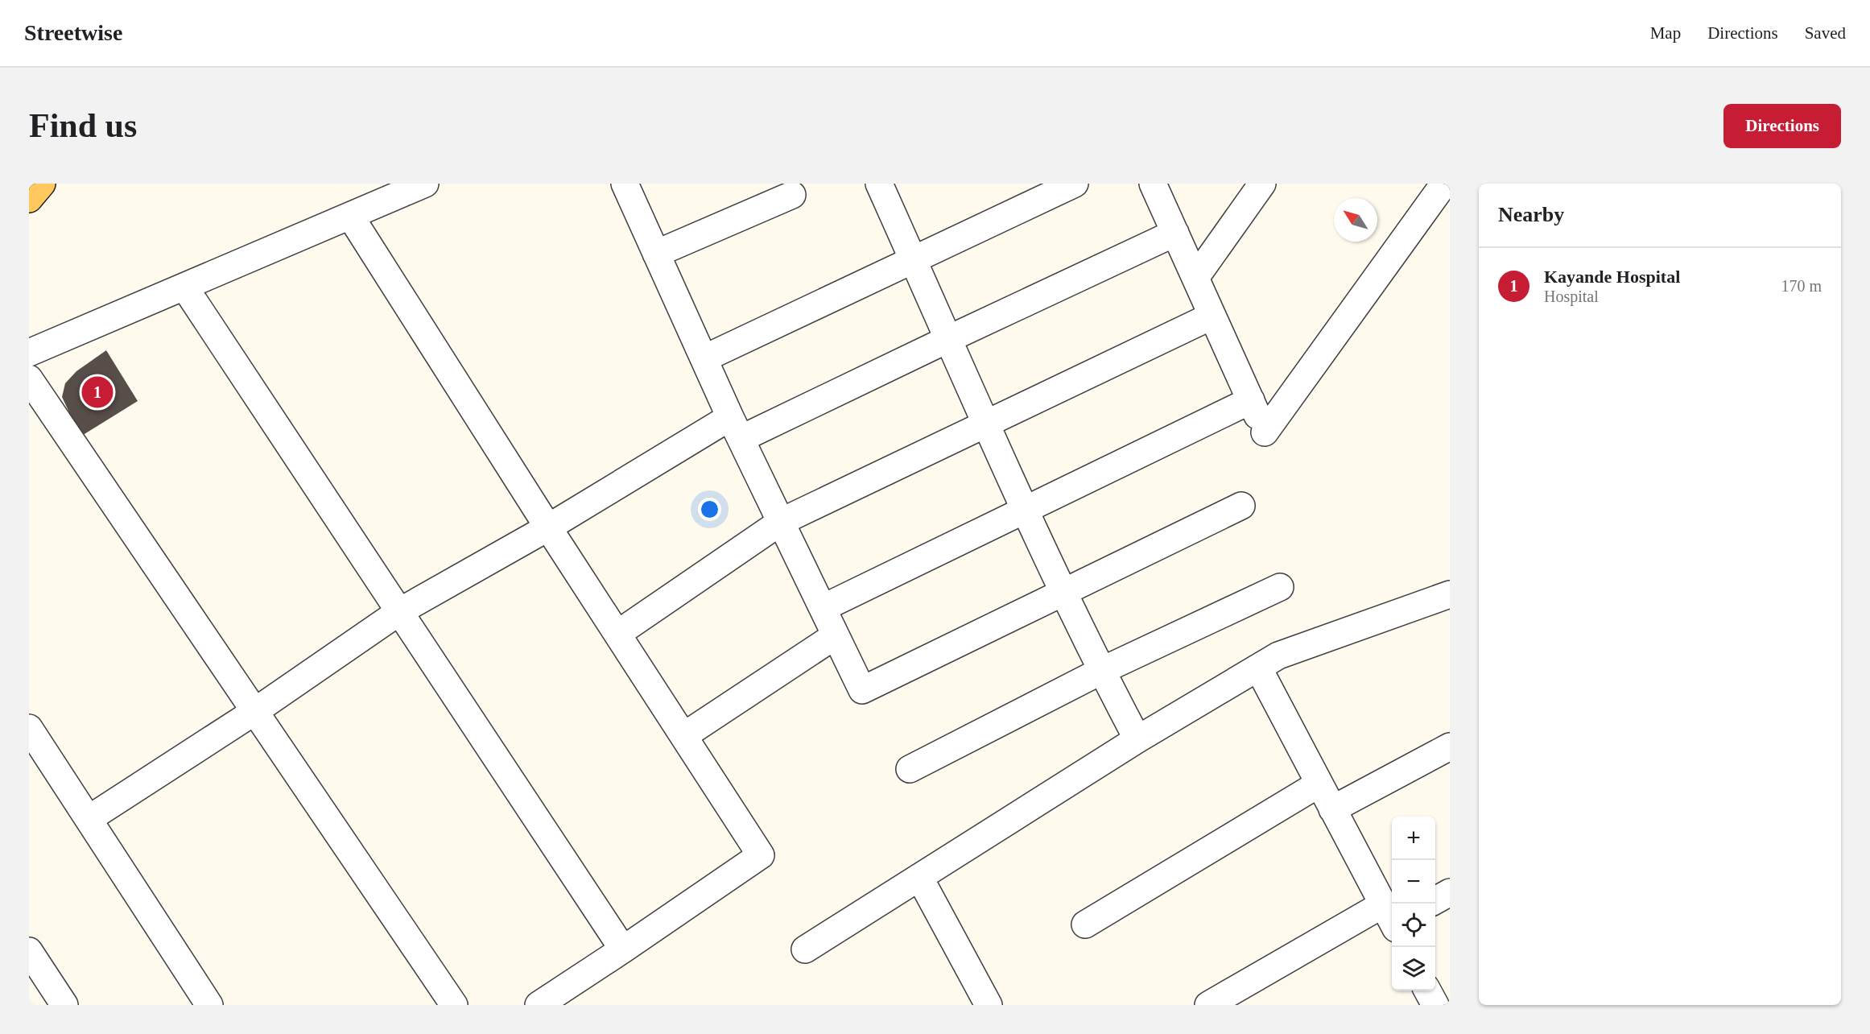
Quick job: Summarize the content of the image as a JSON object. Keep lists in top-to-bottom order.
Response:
{
  "north": "top left",
  "page": {
    "header": "Streetwise",
    "nav": ["Map", "Directions", "Saved"],
    "buttons": "Directions",
    "title": "Find us",
    "heading": "Nearby",
    "list": [
      {
        "mark": "1",
        "name": "Kayande Hospital",
        "note": "Hospital",
        "value": "170 m"
      }
    ],
    "pins": "1",
    "map_buttons": ["+", "−"]
  }
}
